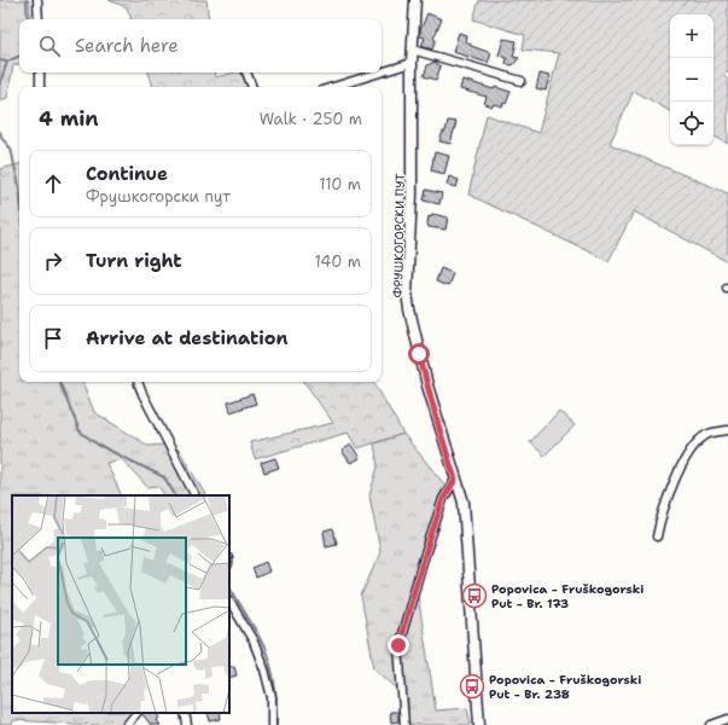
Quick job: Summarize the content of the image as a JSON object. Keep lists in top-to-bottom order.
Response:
{
  "streets": {
    "street": ["ФРУШКОГОРСКИ ПУТ"]
  },
  "places": {
    "bus stop": ["Popovica - Fruškogorski Put - Br. 173", "Popovica - Fruškogorski Put - Br. 238"]
  },
  "page": {
    "map_buttons": ["+", "−"],
    "search": "Search here",
    "heading": ["4 min", "Walk · 250 m"],
    "list": [
      ["Continue", "Фрушкогорски пут", "110 m"],
      ["Turn right", "140 m"],
      "Arrive at destination"
    ]
  }
}
